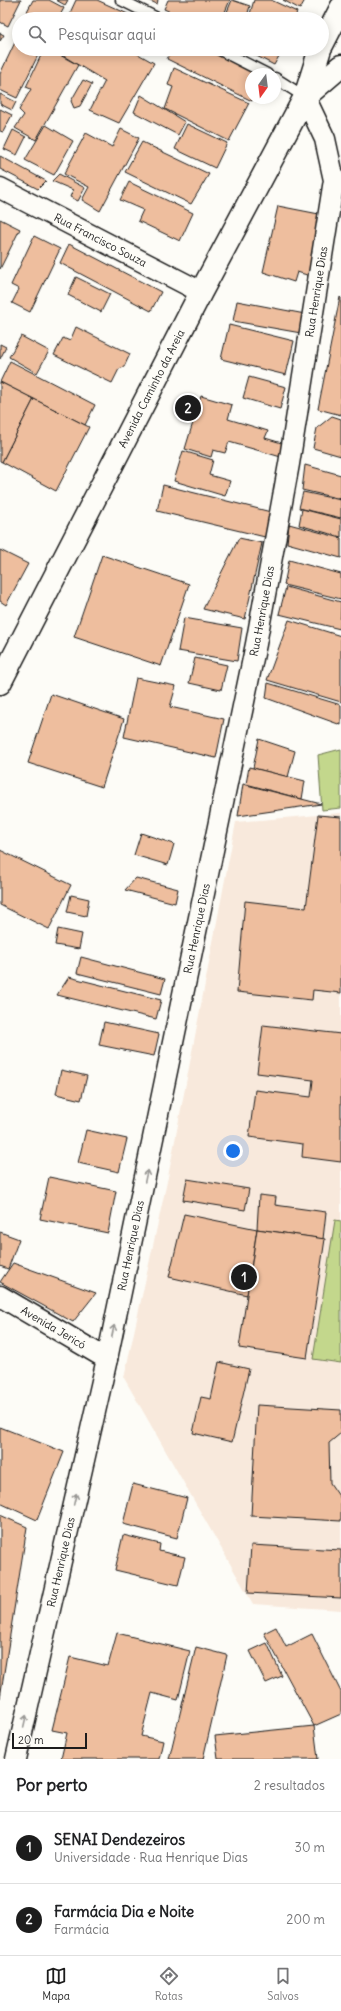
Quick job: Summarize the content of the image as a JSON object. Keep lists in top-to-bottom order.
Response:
{
  "streets": {
    "main road": ["Avenida Caminho da Areia"],
    "street": ["Rua Francisco Souza", "Rua Henrique Dias", "Avenida Jericó"]
  },
  "crossings": [
    ["Rua Francisco Souza", "Avenida Caminho da Areia"],
    ["Rua Henrique Dias", "Avenida Caminho da Areia"],
    ["Rua Henrique Dias", "Avenida Jericó"]
  ],
  "one_way": ["Rua Henrique Dias"],
  "scale_bar": "20 m",
  "north": "bottom",
  "page": {
    "search": "Pesquisar aqui",
    "pins": ["2", "1"],
    "scale": "20 m",
    "heading": ["Por perto", "2 resultados"],
    "list": [
      {
        "mark": "1",
        "name": "SENAI Dendezeiros",
        "note": "Universidade · Rua Henrique Dias",
        "value": "30 m"
      },
      {
        "mark": "2",
        "name": "Farmácia Dia e Noite",
        "note": "Farmácia",
        "value": "200 m"
      }
    ],
    "nav": ["Mapa", "Rotas", "Salvos"]
  }
}
